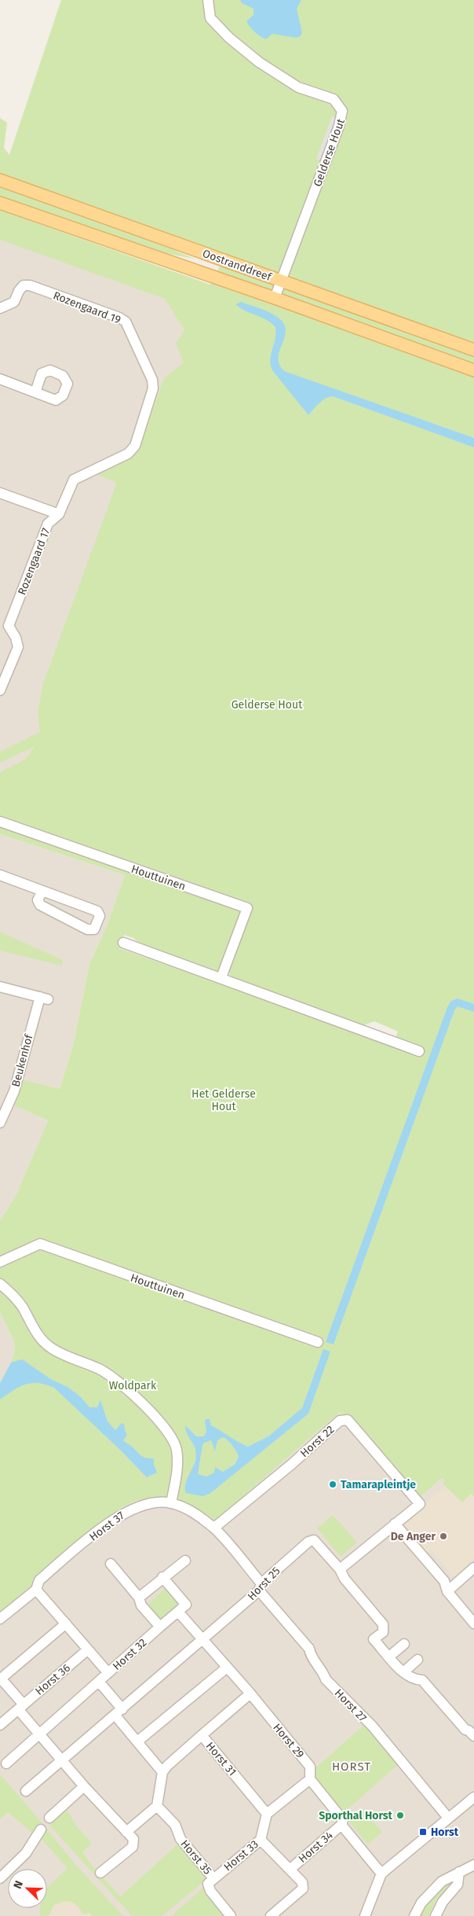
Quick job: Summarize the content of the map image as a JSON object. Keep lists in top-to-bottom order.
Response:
{
  "streets": {
    "main road": ["Oostranddreef"],
    "street": [
      "Gelderse Hout",
      "Rozengaard 19",
      "Rozengaard 17",
      "Houttuinen",
      "Beukenhof",
      "Horst 22",
      "Horst 37",
      "Horst 25",
      "Horst 32",
      "Horst 36",
      "Horst 27",
      "Horst 29",
      "Horst 31",
      "Horst 34",
      "Horst 33",
      "Horst 35"
    ]
  },
  "crossings": [
    ["Gelderse Hout", "Oostranddreef"],
    ["Rozengaard 19", "Rozengaard 17"],
    ["Horst 22", "Horst 37"],
    ["Horst 22", "Horst 25"],
    ["Horst 22", "Horst 27"],
    ["Horst 37", "Horst 27"],
    ["Horst 25", "Horst 27"],
    ["Horst 25", "Horst 29"],
    ["Horst 29", "Horst 31"],
    ["Horst 29", "Horst 34"],
    ["Horst 31", "Horst 33"],
    ["Horst 34", "Horst 33"],
    ["Horst 33", "Horst 35"]
  ],
  "districts": ["HORST"],
  "parks": ["Gelderse Hout", "Het Gelderse Hout", "Woldpark"],
  "places": {
    "other": ["Tamarapleintje", "De Anger", "Sporthal Horst"],
    "transit": ["Horst"]
  },
  "north": "top left"
}
